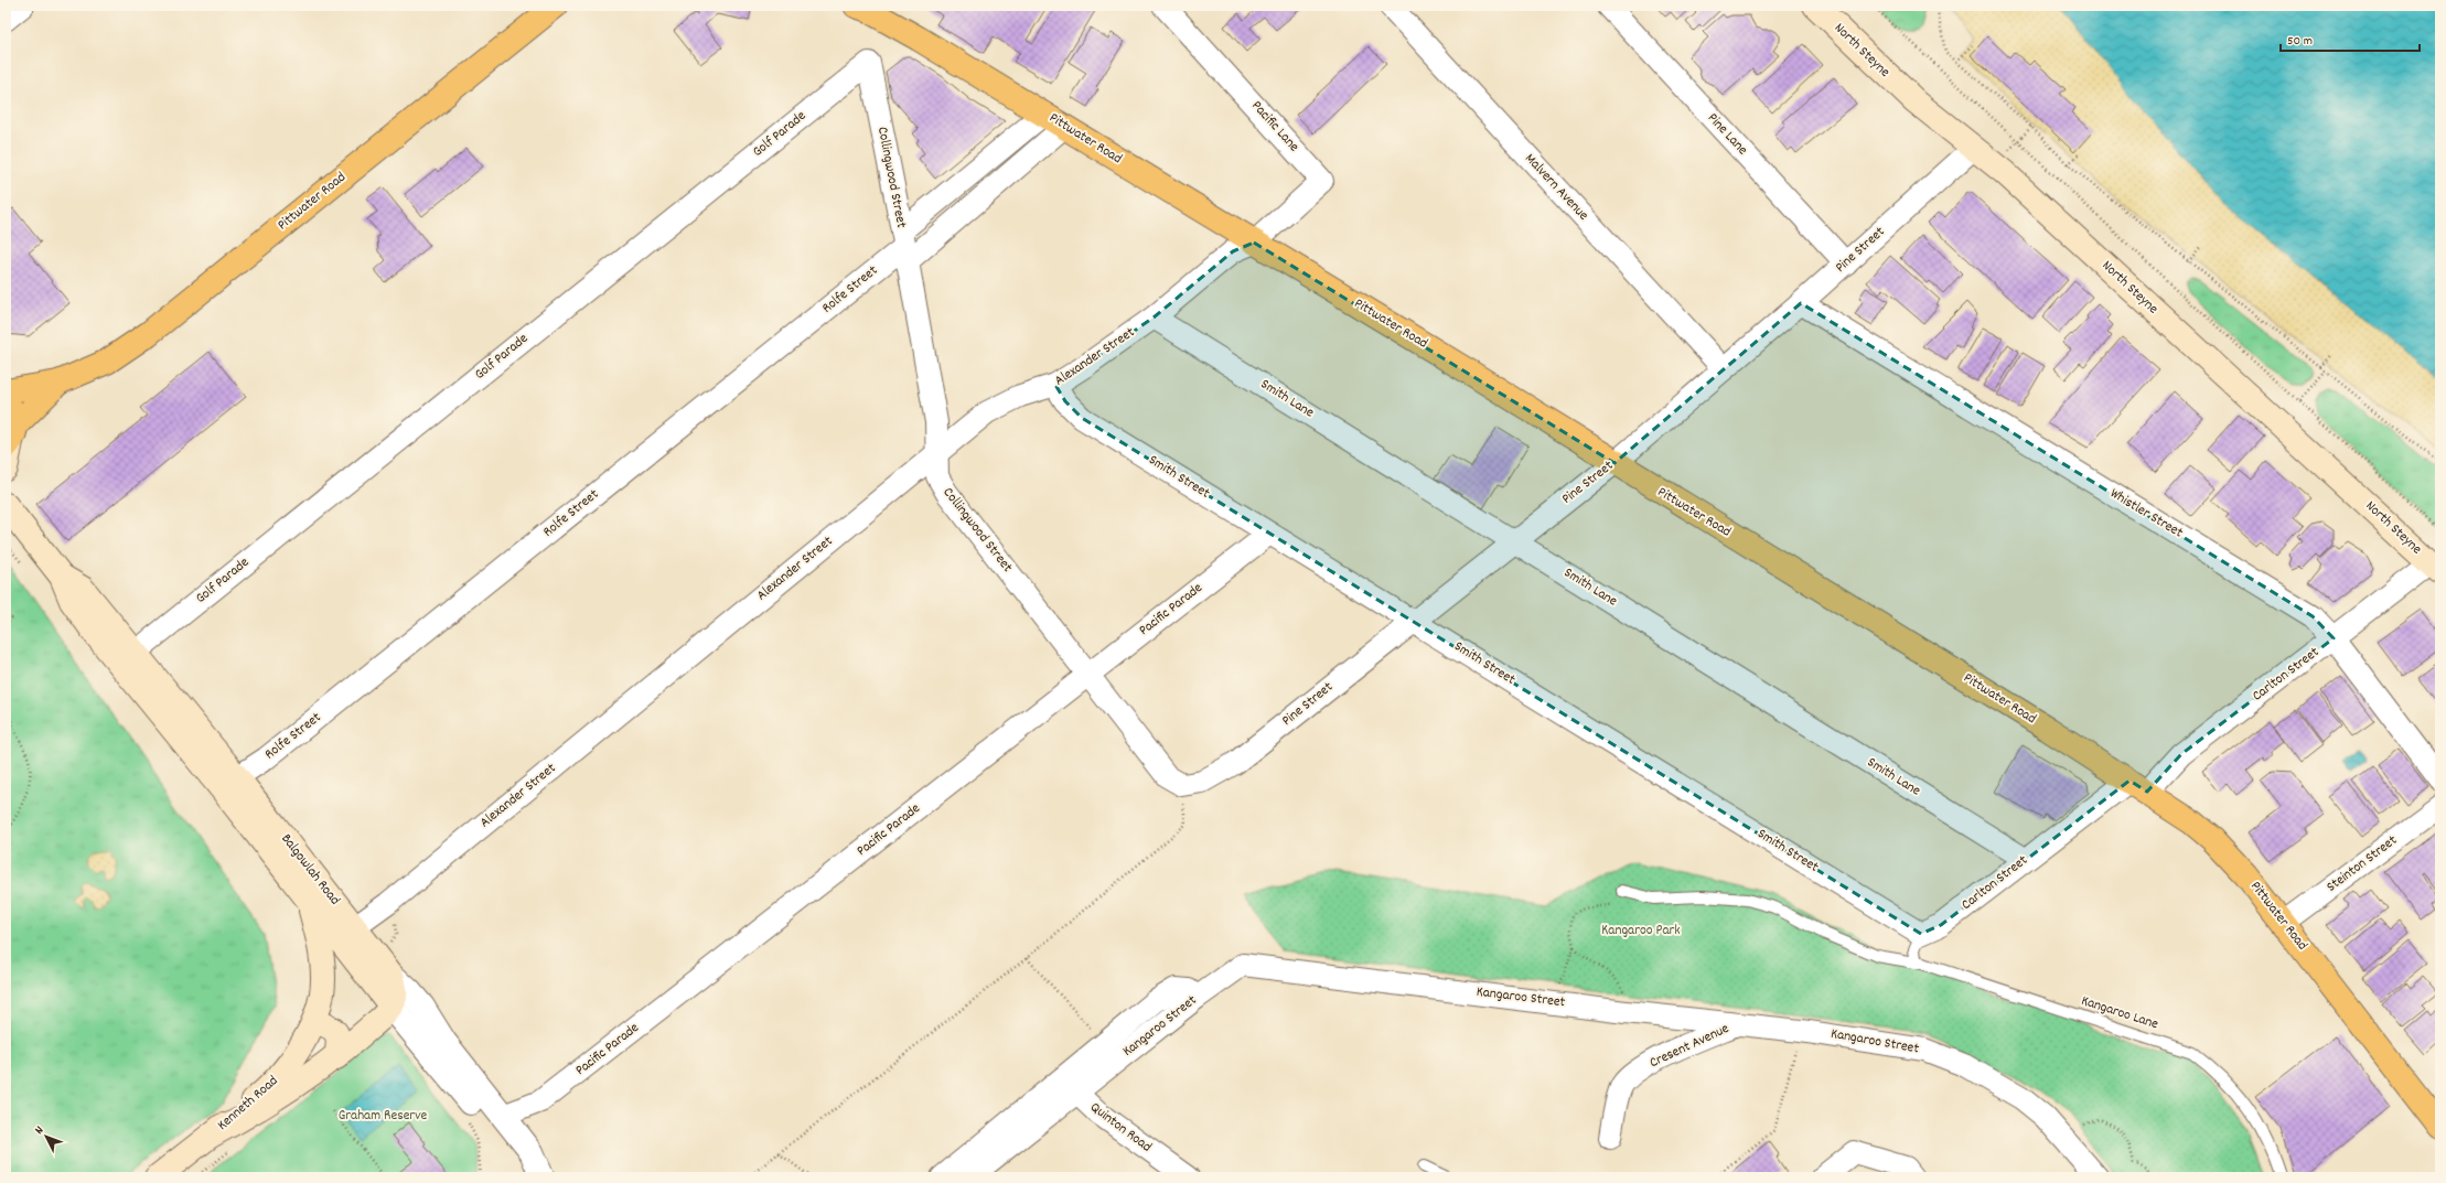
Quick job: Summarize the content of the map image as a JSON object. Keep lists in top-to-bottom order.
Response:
{
  "streets": {
    "main road": [
      "North Steyne",
      "Pittwater Road",
      "Balgowlah Road",
      "Kenneth Road"
    ],
    "street": [
      "Pacific Lane",
      "Golf Parade",
      "Pine Lane",
      "Collingwood Street",
      "Malvern Avenue",
      "Pine Street",
      "Rolfe Street",
      "Alexander Street",
      "Smith Lane",
      "Smith Street",
      "Whistler Street",
      "Pacific Parade",
      "Carlton Street",
      "Steinton Street",
      "Kangaroo Street",
      "Cresent Avenue",
      "Quinton Road"
    ],
    "lane": ["Kangaroo Lane"]
  },
  "crossings": [
    ["North Steyne", "Pine Street"],
    ["North Steyne", "Carlton Street"],
    ["Pacific Lane", "Pittwater Road"],
    ["Pacific Lane", "Alexander Street"],
    ["Golf Parade", "Collingwood Street"],
    ["Golf Parade", "Balgowlah Road"],
    ["Pine Lane", "Pine Street"],
    ["Pittwater Road", "Pine Street"],
    ["Pittwater Road", "Rolfe Street"],
    ["Pittwater Road", "Alexander Street"],
    ["Pittwater Road", "Carlton Street"],
    ["Pittwater Road", "Steinton Street"],
    ["Collingwood Street", "Pine Street"],
    ["Collingwood Street", "Rolfe Street"],
    ["Collingwood Street", "Alexander Street"],
    ["Collingwood Street", "Pacific Parade"],
    ["Malvern Avenue", "Pine Street"],
    ["Pine Street", "Smith Lane"],
    ["Pine Street", "Smith Street"],
    ["Pine Street", "Whistler Street"],
    ["Rolfe Street", "Balgowlah Road"],
    ["Alexander Street", "Smith Lane"],
    ["Alexander Street", "Smith Street"],
    ["Alexander Street", "Balgowlah Road"],
    ["Smith Lane", "Carlton Street"],
    ["Smith Street", "Pacific Parade"],
    ["Smith Street", "Carlton Street"],
    ["Whistler Street", "Carlton Street"],
    ["Pacific Parade", "Balgowlah Road"],
    ["Balgowlah Road", "Kenneth Road"],
    ["Kangaroo Street", "Cresent Avenue"],
    ["Kangaroo Street", "Quinton Road"]
  ],
  "parks": ["Kangaroo Park", "Graham Reserve"],
  "scale_bar": "50 m",
  "north": "top left"
}
